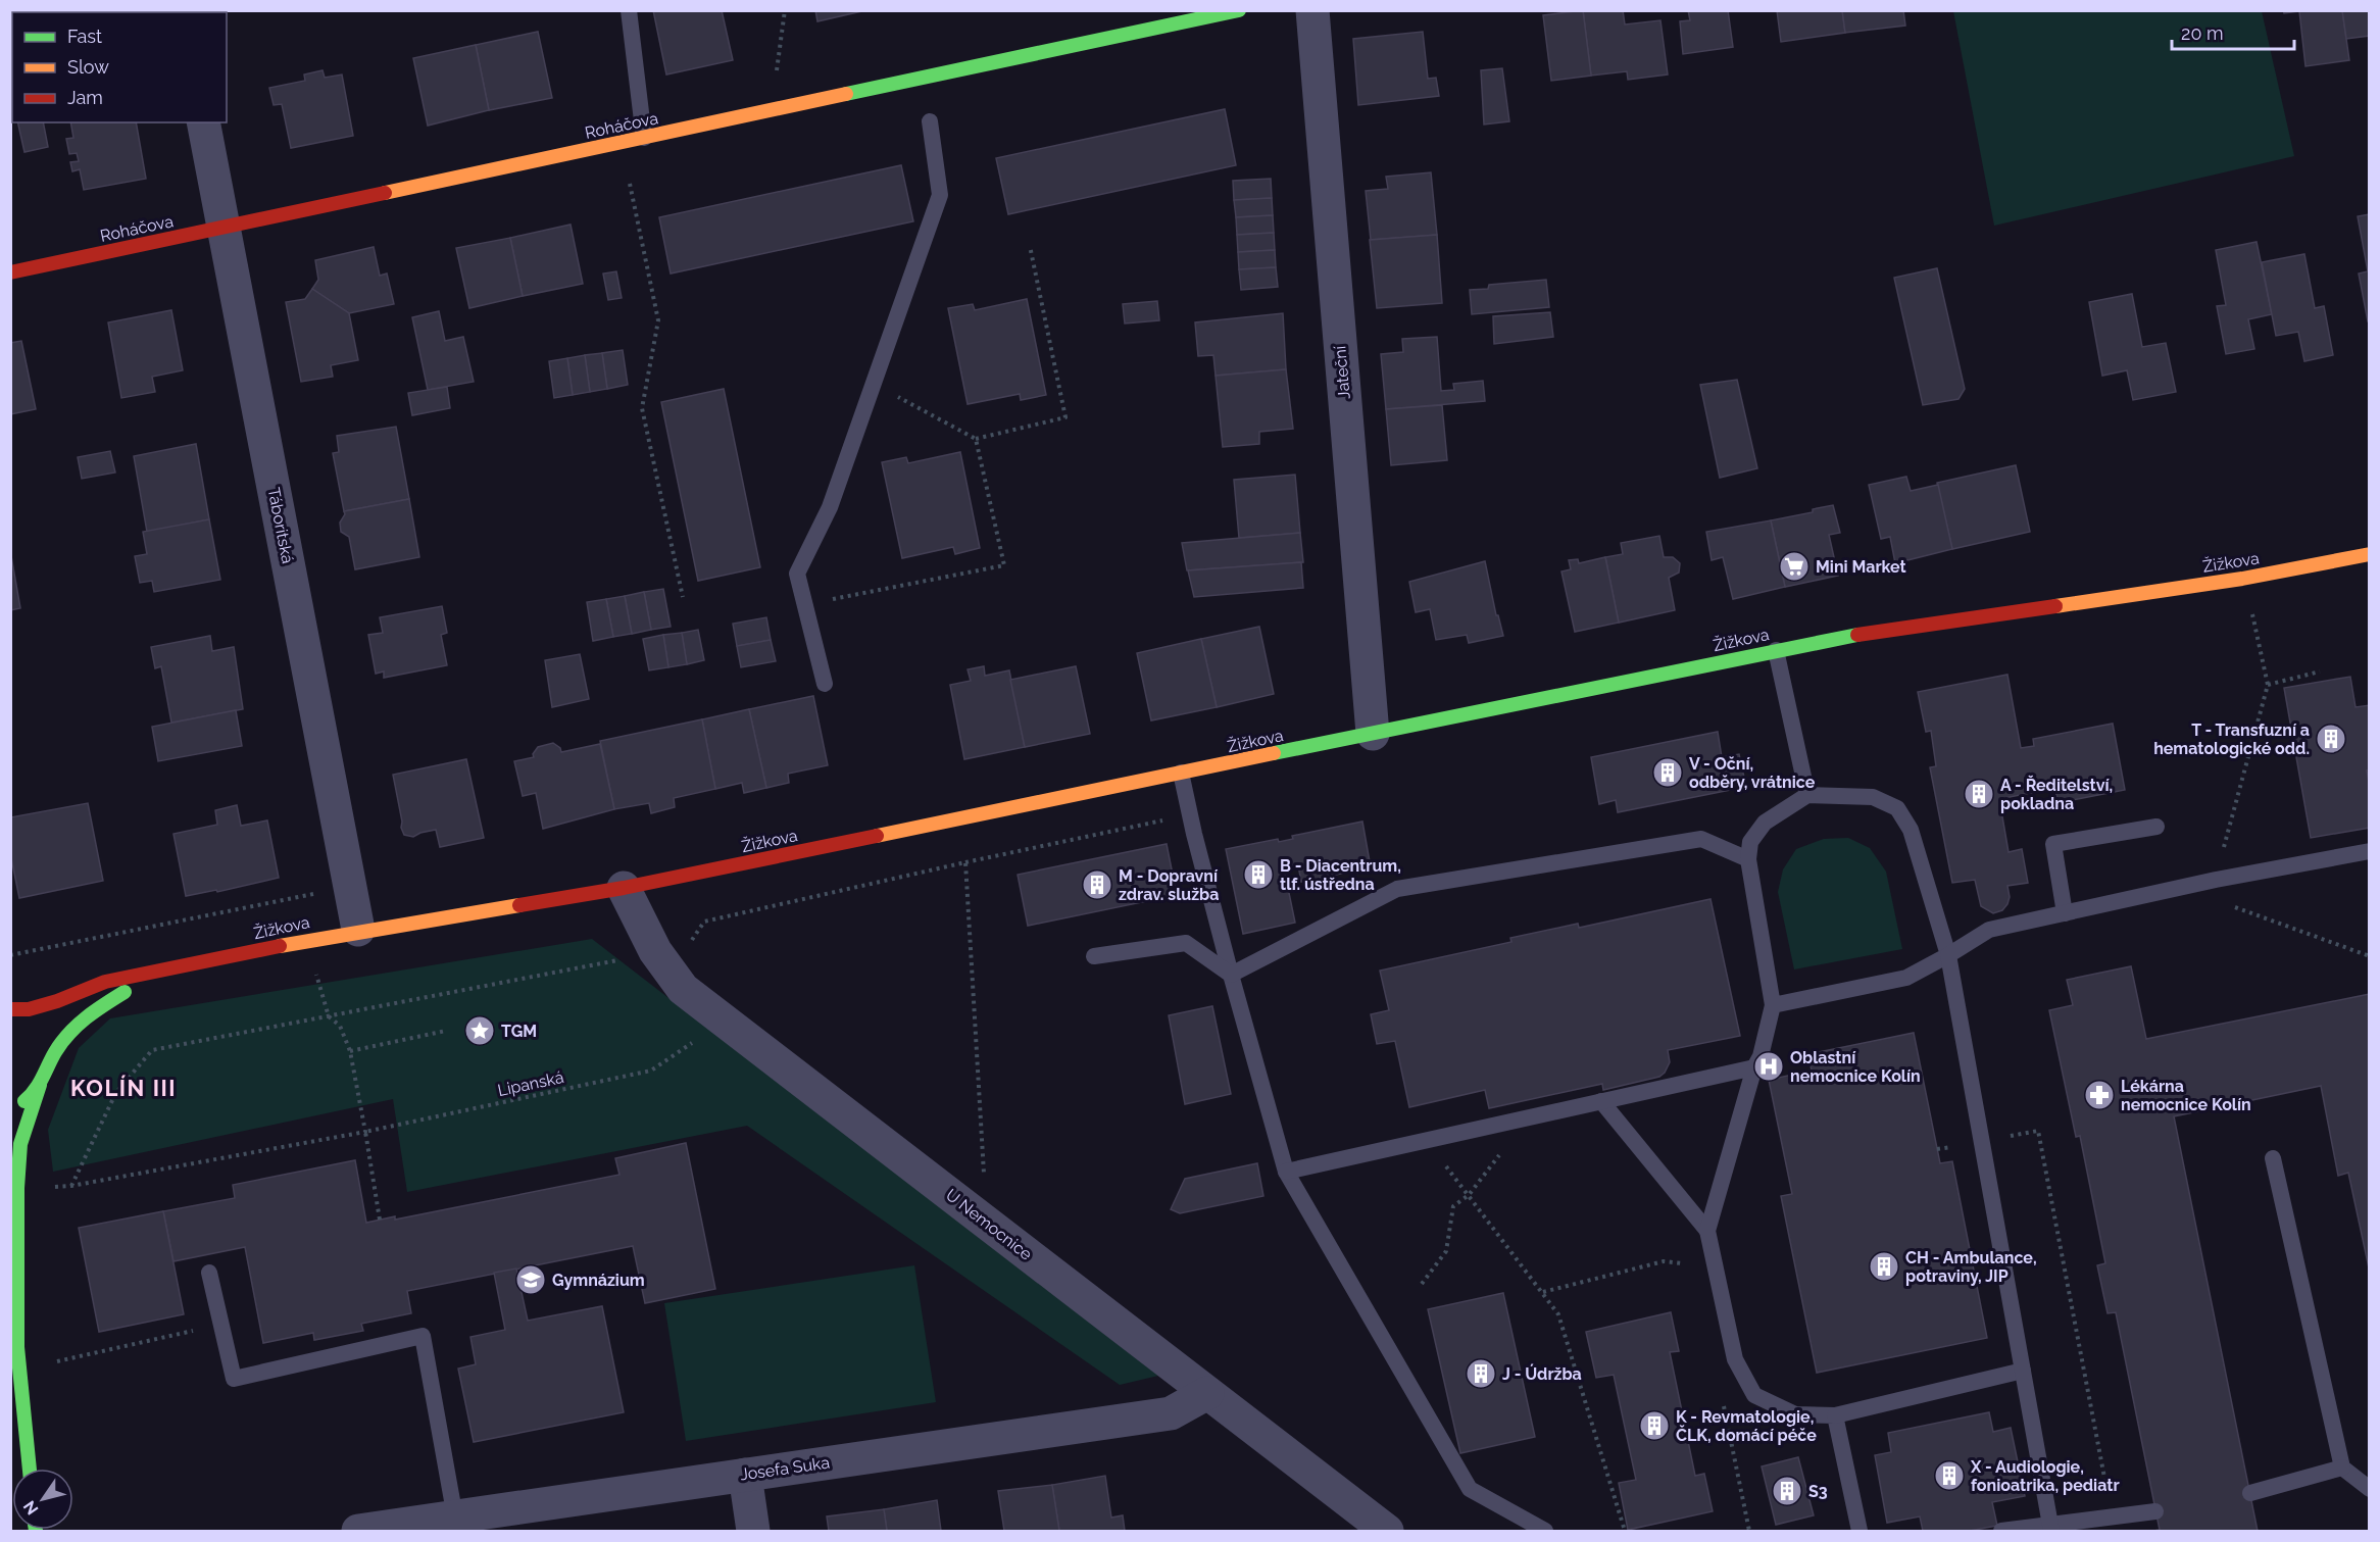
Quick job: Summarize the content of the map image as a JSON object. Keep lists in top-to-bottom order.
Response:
{
  "streets": {
    "street": [
      "Roháčova",
      "Jateční",
      "Táboritská",
      "Žižkova",
      "U Nemocnice",
      "Josefa Suka"
    ],
    "path": ["Lipanská"]
  },
  "crossings": [
    ["Roháčova", "Táboritská"],
    ["Jateční", "Žižkova"],
    ["Táboritská", "Žižkova"],
    ["Žižkova", "U Nemocnice"],
    ["U Nemocnice", "Josefa Suka"]
  ],
  "districts": ["KOLÍN III"],
  "places": {
    "supermarket": ["Mini Market"],
    "building": [
      "T - Transfuzní a hematologické odd.",
      "V - Oční, odběry, vrátnice",
      "A - Ředitelství, pokladna",
      "B - Diacentrum, tlf. ústředna",
      "M - Dopravní zdrav. služba",
      "CH - Ambulance, potraviny, JIP",
      "J - Údržba",
      "K - Revmatologie, ČLK, domácí péče",
      "X - Audiologie, fonioatrika, pediatr",
      "S3"
    ],
    "place": ["TGM"],
    "hospital": ["Oblastní nemocnice Kolín"],
    "pharmacy": ["Lékárna nemocnice Kolín"],
    "school or university": ["Gymnázium"]
  },
  "legend": ["Fast", "Slow", "Jam"],
  "scale_bar": "20 m",
  "north": "bottom left"
}
